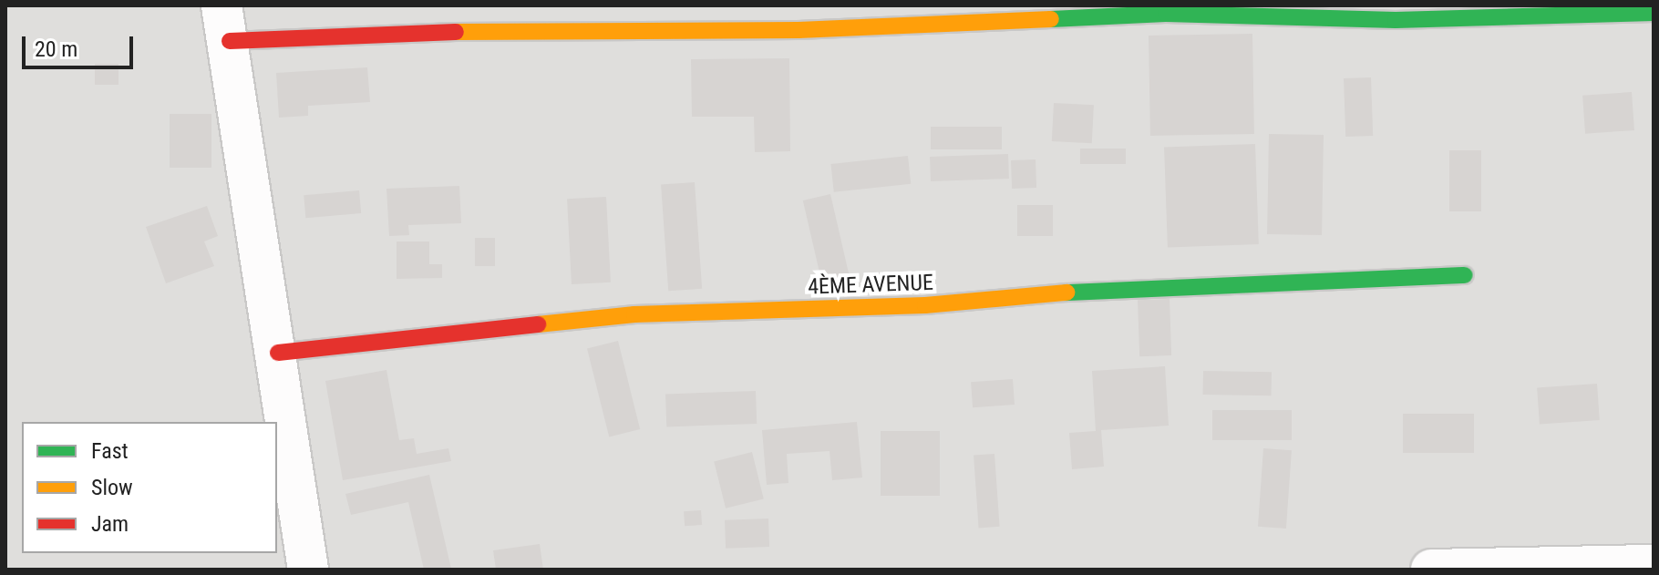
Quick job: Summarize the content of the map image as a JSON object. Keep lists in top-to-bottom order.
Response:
{
  "streets": {
    "street": ["4ÈME AVENUE"]
  },
  "legend": ["Fast", "Slow", "Jam"],
  "scale_bar": "20 m"
}
